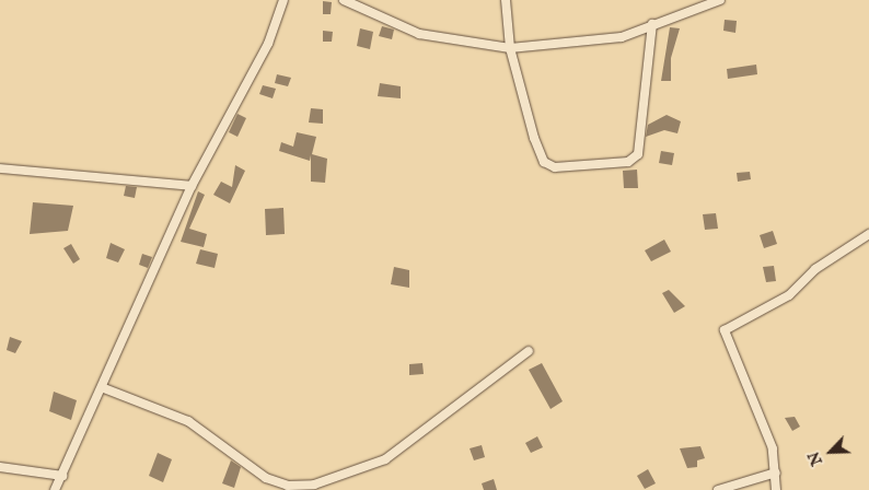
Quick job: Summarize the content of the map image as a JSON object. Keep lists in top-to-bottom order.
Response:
{
  "north": "bottom left"
}
